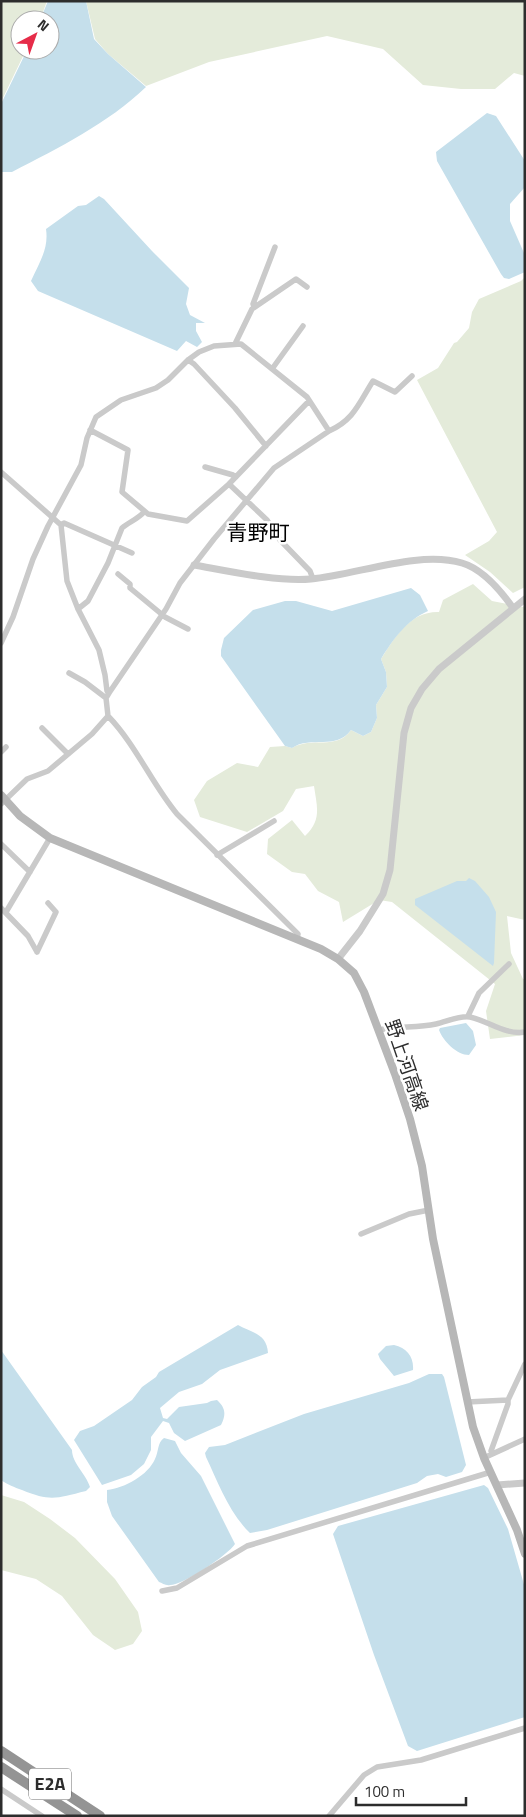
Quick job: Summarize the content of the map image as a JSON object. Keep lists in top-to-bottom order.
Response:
{
  "streets": {
    "highway": ["E2A"],
    "main road": ["野上河高線"]
  },
  "districts": ["青野町"],
  "scale_bar": "100 m",
  "north": "top right"
}
